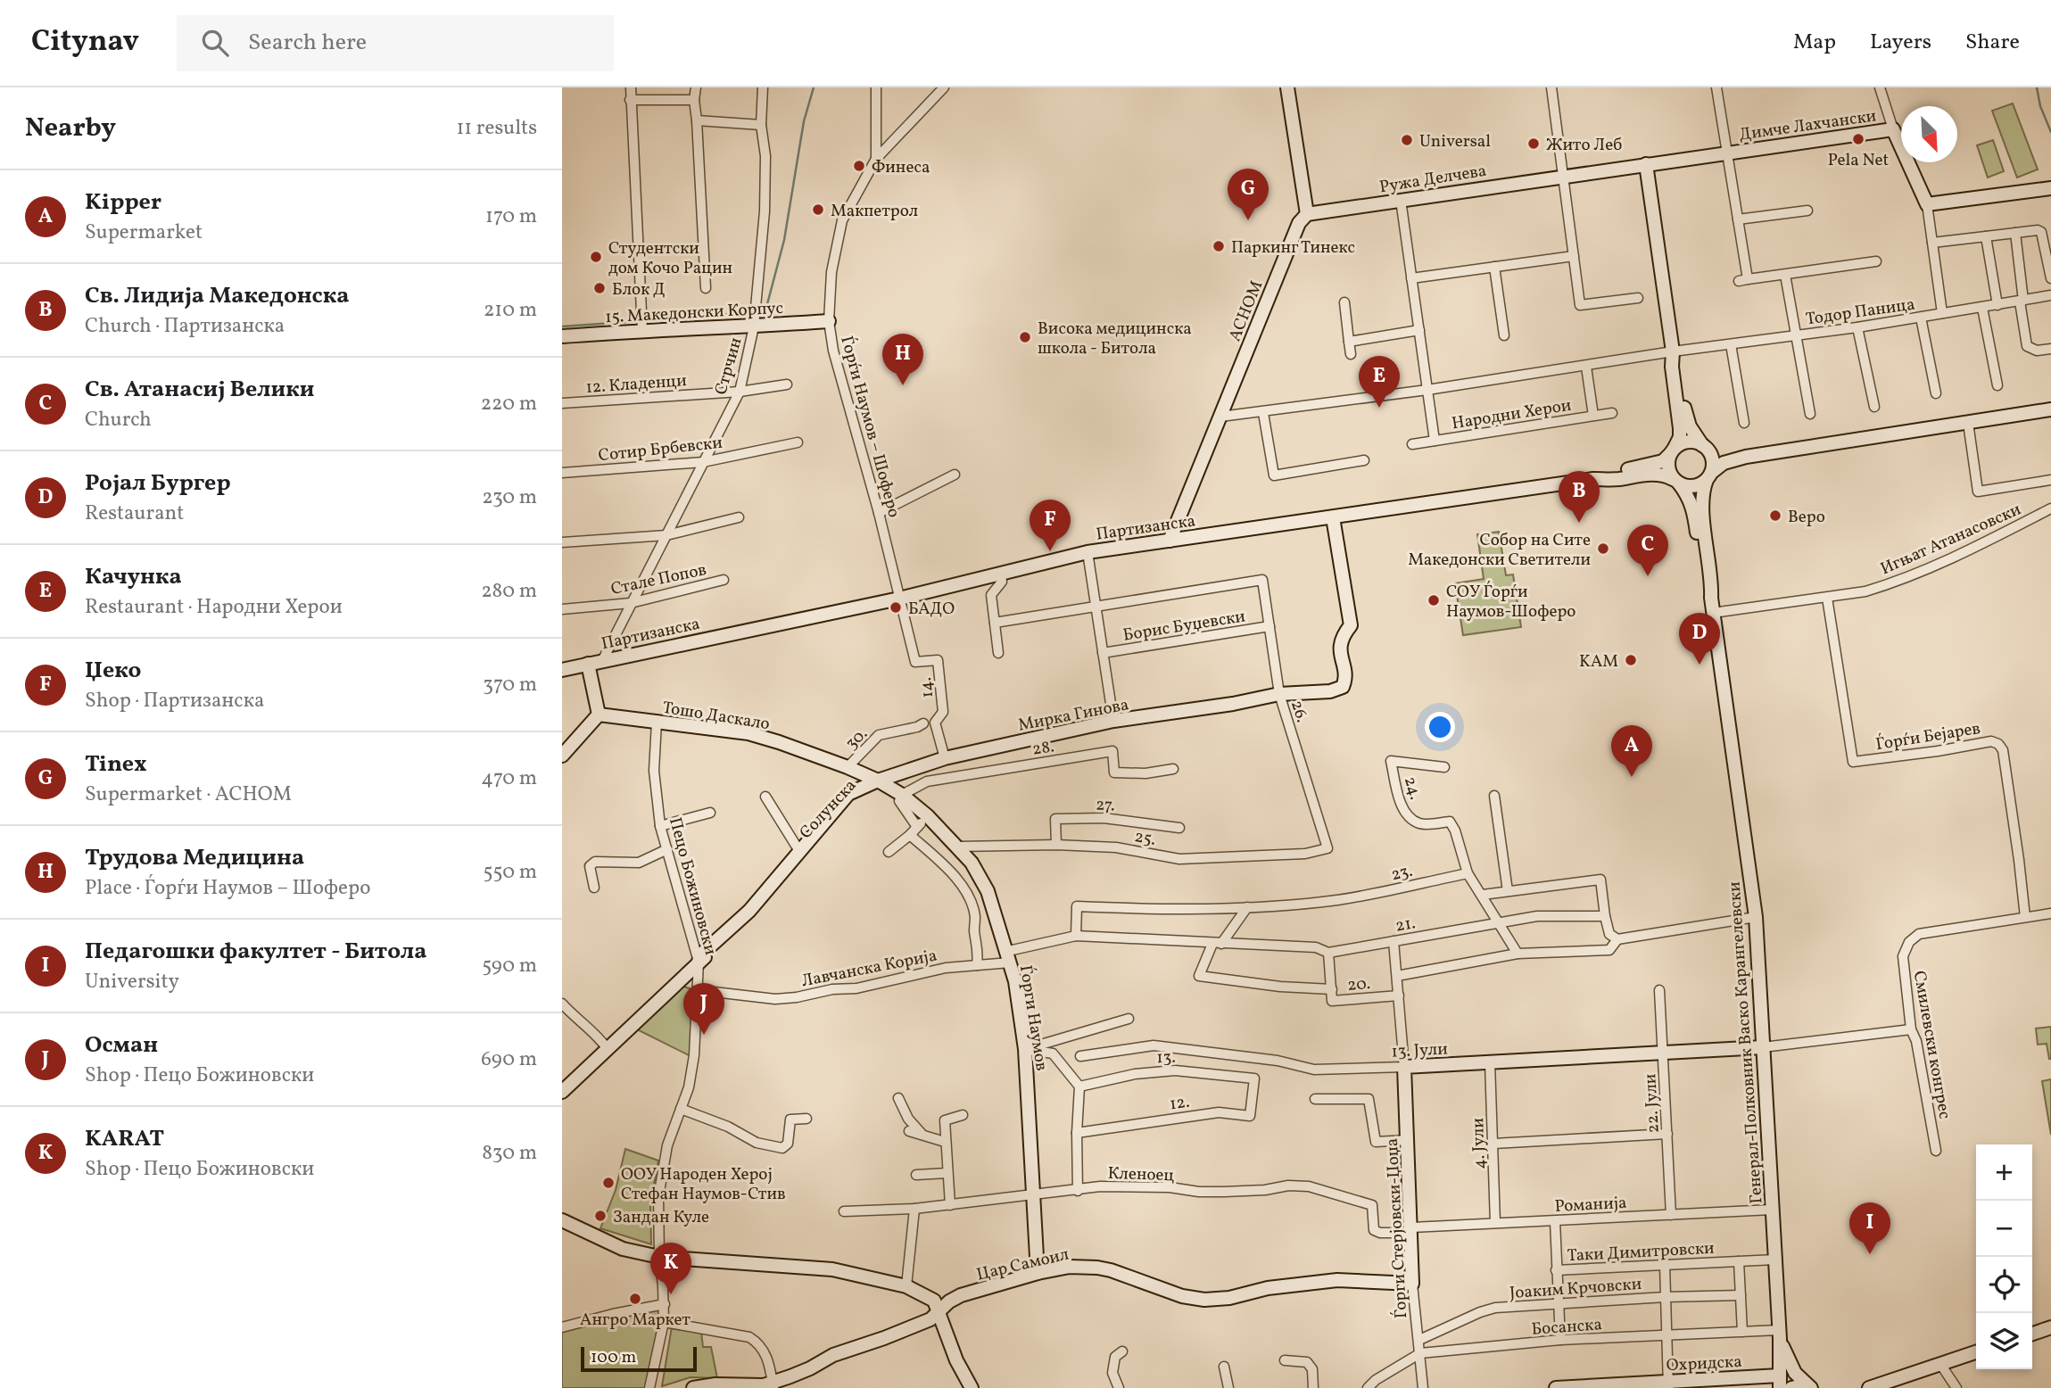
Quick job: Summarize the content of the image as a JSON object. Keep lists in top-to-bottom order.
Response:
{
  "streets": {
    "street": [
      "Димче Лахчански",
      "Ружа Делчева",
      "АСНОМ",
      "Тодор Паница",
      "15. Македонски Корпус",
      "Стрчин",
      "12. Кладенци",
      "Народни Херои",
      "Ѓорѓи Наумов – Шоферо",
      "Сотир Брбевски",
      "Партизанска",
      "Игњат Атанасовски",
      "Стале Попов",
      "Борис Буџевски",
      "14.",
      "26.",
      "Мирка Гинова",
      "Тошо Даскало",
      "Ѓорѓи Бејарев",
      "30.",
      "28.",
      "24.",
      "27.",
      "Солунска",
      "25.",
      "23.",
      "Пецо Божиновски",
      "21.",
      "Лавчанска Корија",
      "20.",
      "Ѓорги Наумов",
      "Генерал-Полковник Васко Карангелевски",
      "Смилевски конгрес",
      "13. Јули",
      "13.",
      "12.",
      "22. Јули",
      "4. Јули",
      "Кленоец",
      "Романија",
      "Ѓорги Стерјовски-Џоџа",
      "Таки Димитровски",
      "Цар Самоил",
      "Јоаким Крчовски",
      "Босанска",
      "Охридска"
    ]
  },
  "crossings": [
    ["Димче Лахчански", "Ружа Делчева"],
    ["Димче Лахчански", "Тодор Паница"],
    ["Димче Лахчански", "Генерал-Полковник Васко Карангелевски"],
    ["Ружа Делчева", "АСНОМ"],
    ["Ружа Делчева", "Генерал-Полковник Васко Карангелевски"],
    ["АСНОМ", "Народни Херои"],
    ["АСНОМ", "Партизанска"],
    ["Тодор Паница", "Народни Херои"],
    ["Тодор Паница", "Генерал-Полковник Васко Карангелевски"],
    ["15. Македонски Корпус", "Стрчин"],
    ["15. Македонски Корпус", "Ѓорѓи Наумов – Шоферо"],
    ["Стрчин", "12. Кладенци"],
    ["Стрчин", "Сотир Брбевски"],
    ["Стрчин", "Партизанска"],
    ["Стрчин", "Стале Попов"],
    ["Народни Херои", "Генерал-Полковник Васко Карангелевски"],
    ["Ѓорѓи Наумов – Шоферо", "Партизанска"],
    ["Ѓорѓи Наумов – Шоферо", "14."],
    ["Партизанска", "14."],
    ["Партизанска", "Мирка Гинова"],
    ["Партизанска", "Генерал-Полковник Васко Карангелевски"],
    ["Игњат Атанасовски", "Ѓорѓи Бејарев"],
    ["Игњат Атанасовски", "Генерал-Полковник Васко Карангелевски"],
    ["Борис Буџевски", "26."],
    ["14.", "Мирка Гинова"],
    ["26.", "Мирка Гинова"],
    ["26.", "25."],
    ["Мирка Гинова", "Тошо Даскало"],
    ["Мирка Гинова", "Солунска"],
    ["Мирка Гинова", "Ѓорги Наумов"],
    ["Тошо Даскало", "30."],
    ["Тошо Даскало", "Солунска"],
    ["Тошо Даскало", "Пецо Божиновски"],
    ["Тошо Даскало", "Ѓорги Наумов"],
    ["Ѓорѓи Бејарев", "Смилевски конгрес"],
    ["28.", "Ѓорги Наумов"],
    ["24.", "23."],
    ["27.", "25."],
    ["Солунска", "Пецо Божиновски"],
    ["Солунска", "Лавчанска Корија"],
    ["Солунска", "Ѓорги Наумов"],
    ["25.", "Ѓорги Наумов"],
    ["23.", "21."],
    ["Пецо Божиновски", "Лавчанска Корија"],
    ["21.", "Лавчанска Корија"],
    ["21.", "20."],
    ["21.", "Ѓорги Наумов"],
    ["Лавчанска Корија", "Ѓорги Наумов"],
    ["Ѓорги Наумов", "Кленоец"],
    ["Ѓорги Наумов", "Цар Самоил"],
    ["Генерал-Полковник Васко Карангелевски", "13. Јули"],
    ["Генерал-Полковник Васко Карангелевски", "Романија"],
    ["Генерал-Полковник Васко Карангелевски", "Таки Димитровски"],
    ["Генерал-Полковник Васко Карангелевски", "Босанска"],
    ["Генерал-Полковник Васко Карангелевски", "Охридска"],
    ["13. Јули", "22. Јули"],
    ["13. Јули", "4. Јули"],
    ["13. Јули", "Ѓорги Стерјовски-Џоџа"],
    ["13.", "12."],
    ["22. Јули", "Романија"],
    ["4. Јули", "Романија"],
    ["Кленоец", "Романија"],
    ["Кленоец", "Ѓорги Стерјовски-Џоџа"],
    ["Романија", "Ѓорги Стерјовски-Џоџа"],
    ["Романија", "Таки Димитровски"],
    ["Ѓорги Стерјовски-Џоџа", "Цар Самоил"],
    ["Ѓорги Стерјовски-Џоџа", "Јоаким Крчовски"],
    ["Ѓорги Стерјовски-Џоџа", "Босанска"]
  ],
  "places": [
    "Pela Net",
    "Universal",
    "Жито Леб",
    "Финеса",
    "Макпетрол",
    "Паркинг Тинекс",
    "Студентски дом Кочо Рацин",
    "Блок Д",
    "Висока медицинска школа - Битола",
    "Веро",
    "Собор на Сите Македонски Светители",
    "СОУ Ѓорѓи Наумов-Шоферо",
    "БАДО",
    "KAM",
    "ООУ Народен Херој Стефан Наумов-Стив",
    "Зандан Куле",
    "Ангро Маркет"
  ],
  "scale_bar": "100 m",
  "north": "bottom right",
  "page": {
    "header": "Citynav",
    "search": "Search here",
    "nav": ["Map", "Layers", "Share"],
    "heading": ["Nearby", "11 results"],
    "list": [
      {
        "mark": "A",
        "name": "Kipper",
        "note": "Supermarket",
        "value": "170 m"
      },
      {
        "mark": "B",
        "name": "Св. Лидија Македонска",
        "note": "Church · Партизанска",
        "value": "210 m"
      },
      {
        "mark": "C",
        "name": "Св. Атанасиј Велики",
        "note": "Church",
        "value": "220 m"
      },
      {
        "mark": "D",
        "name": "Ројал Бургер",
        "note": "Restaurant",
        "value": "230 m"
      },
      {
        "mark": "E",
        "name": "Качунка",
        "note": "Restaurant · Народни Херои",
        "value": "280 m"
      },
      {
        "mark": "F",
        "name": "Џеко",
        "note": "Shop · Партизанска",
        "value": "370 m"
      },
      {
        "mark": "G",
        "name": "Tinex",
        "note": "Supermarket · АСНОМ",
        "value": "470 m"
      },
      {
        "mark": "H",
        "name": "Трудова Медицина",
        "note": "Place · Ѓорѓи Наумов – Шоферо",
        "value": "550 m"
      },
      {
        "mark": "I",
        "name": "Педагошки факултет - Битола",
        "note": "University",
        "value": "590 m"
      },
      {
        "mark": "J",
        "name": "Осман",
        "note": "Shop · Пецо Божиновски",
        "value": "690 m"
      },
      {
        "mark": "K",
        "name": "KARAT",
        "note": "Shop · Пецо Божиновски",
        "value": "830 m"
      }
    ],
    "pins": [
      "G",
      "H",
      "E",
      "B",
      "F",
      "C",
      "D",
      "A",
      "J",
      "I",
      "K"
    ],
    "map_buttons": ["+", "−"],
    "scale": "100 m"
  }
}
